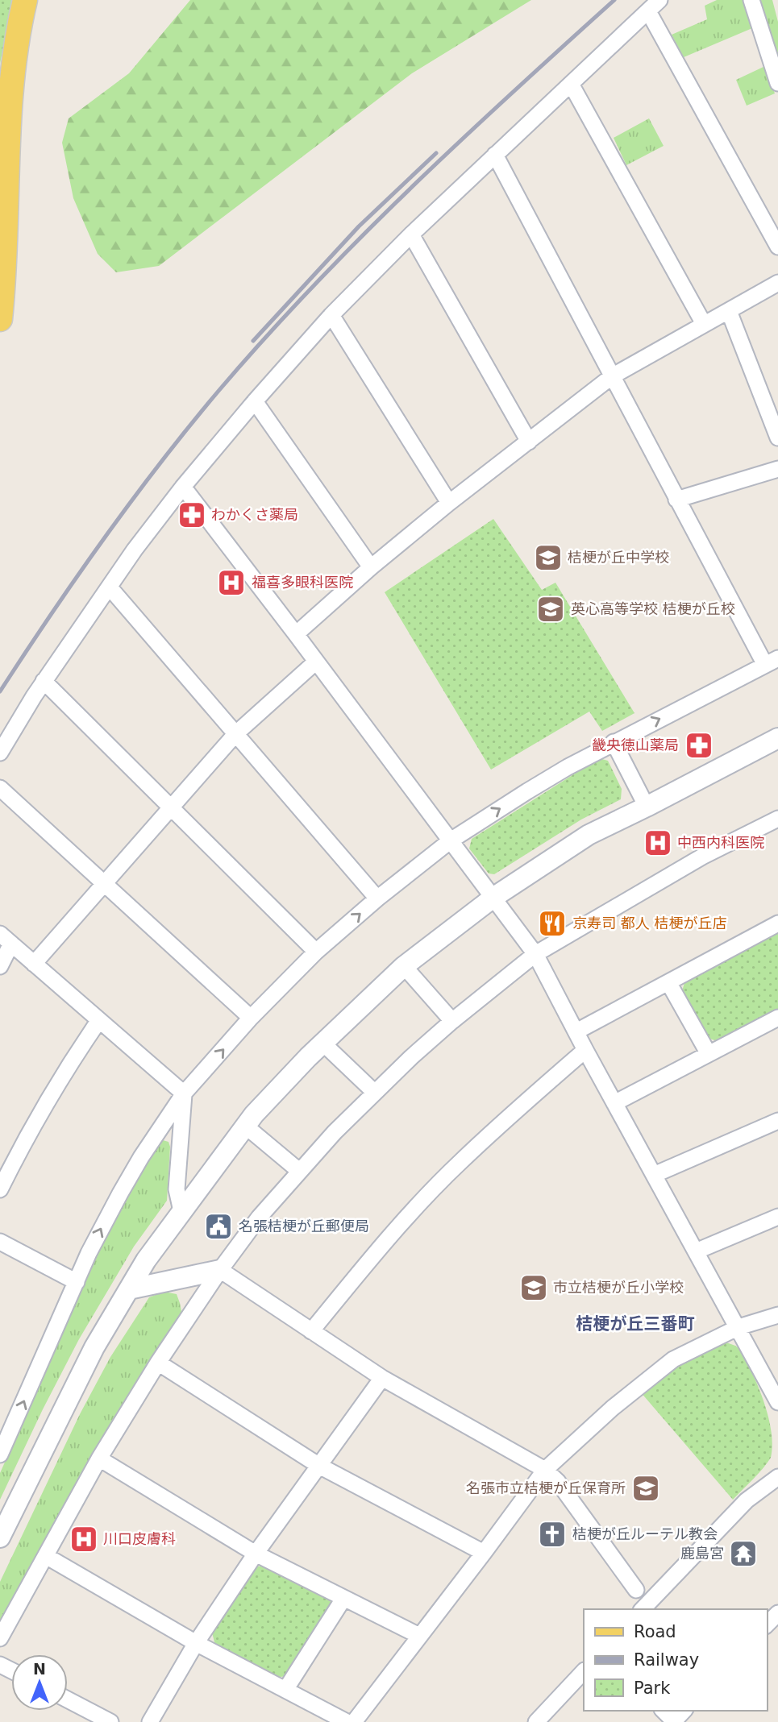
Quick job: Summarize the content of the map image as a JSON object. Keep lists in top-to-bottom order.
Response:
{
  "districts": ["桔梗が丘三番町"],
  "places": {
    "pharmacy": ["わかくさ薬局", "畿央徳山薬局"],
    "school or university": [
      "桔梗が丘中学校",
      "英心高等学校 桔梗が丘校",
      "市立桔梗が丘小学校",
      "名張市立桔梗が丘保育所"
    ],
    "hospital": ["福喜多眼科医院", "中西内科医院", "川口皮膚科"],
    "restaurant": ["京寿司 都人 桔梗が丘店"],
    "public building": ["名張桔梗が丘郵便局"],
    "church": ["桔梗が丘ルーテル教会"],
    "temple": ["鹿島宮"]
  },
  "legend": ["Road", "Railway", "Park"],
  "north": "top"
}
